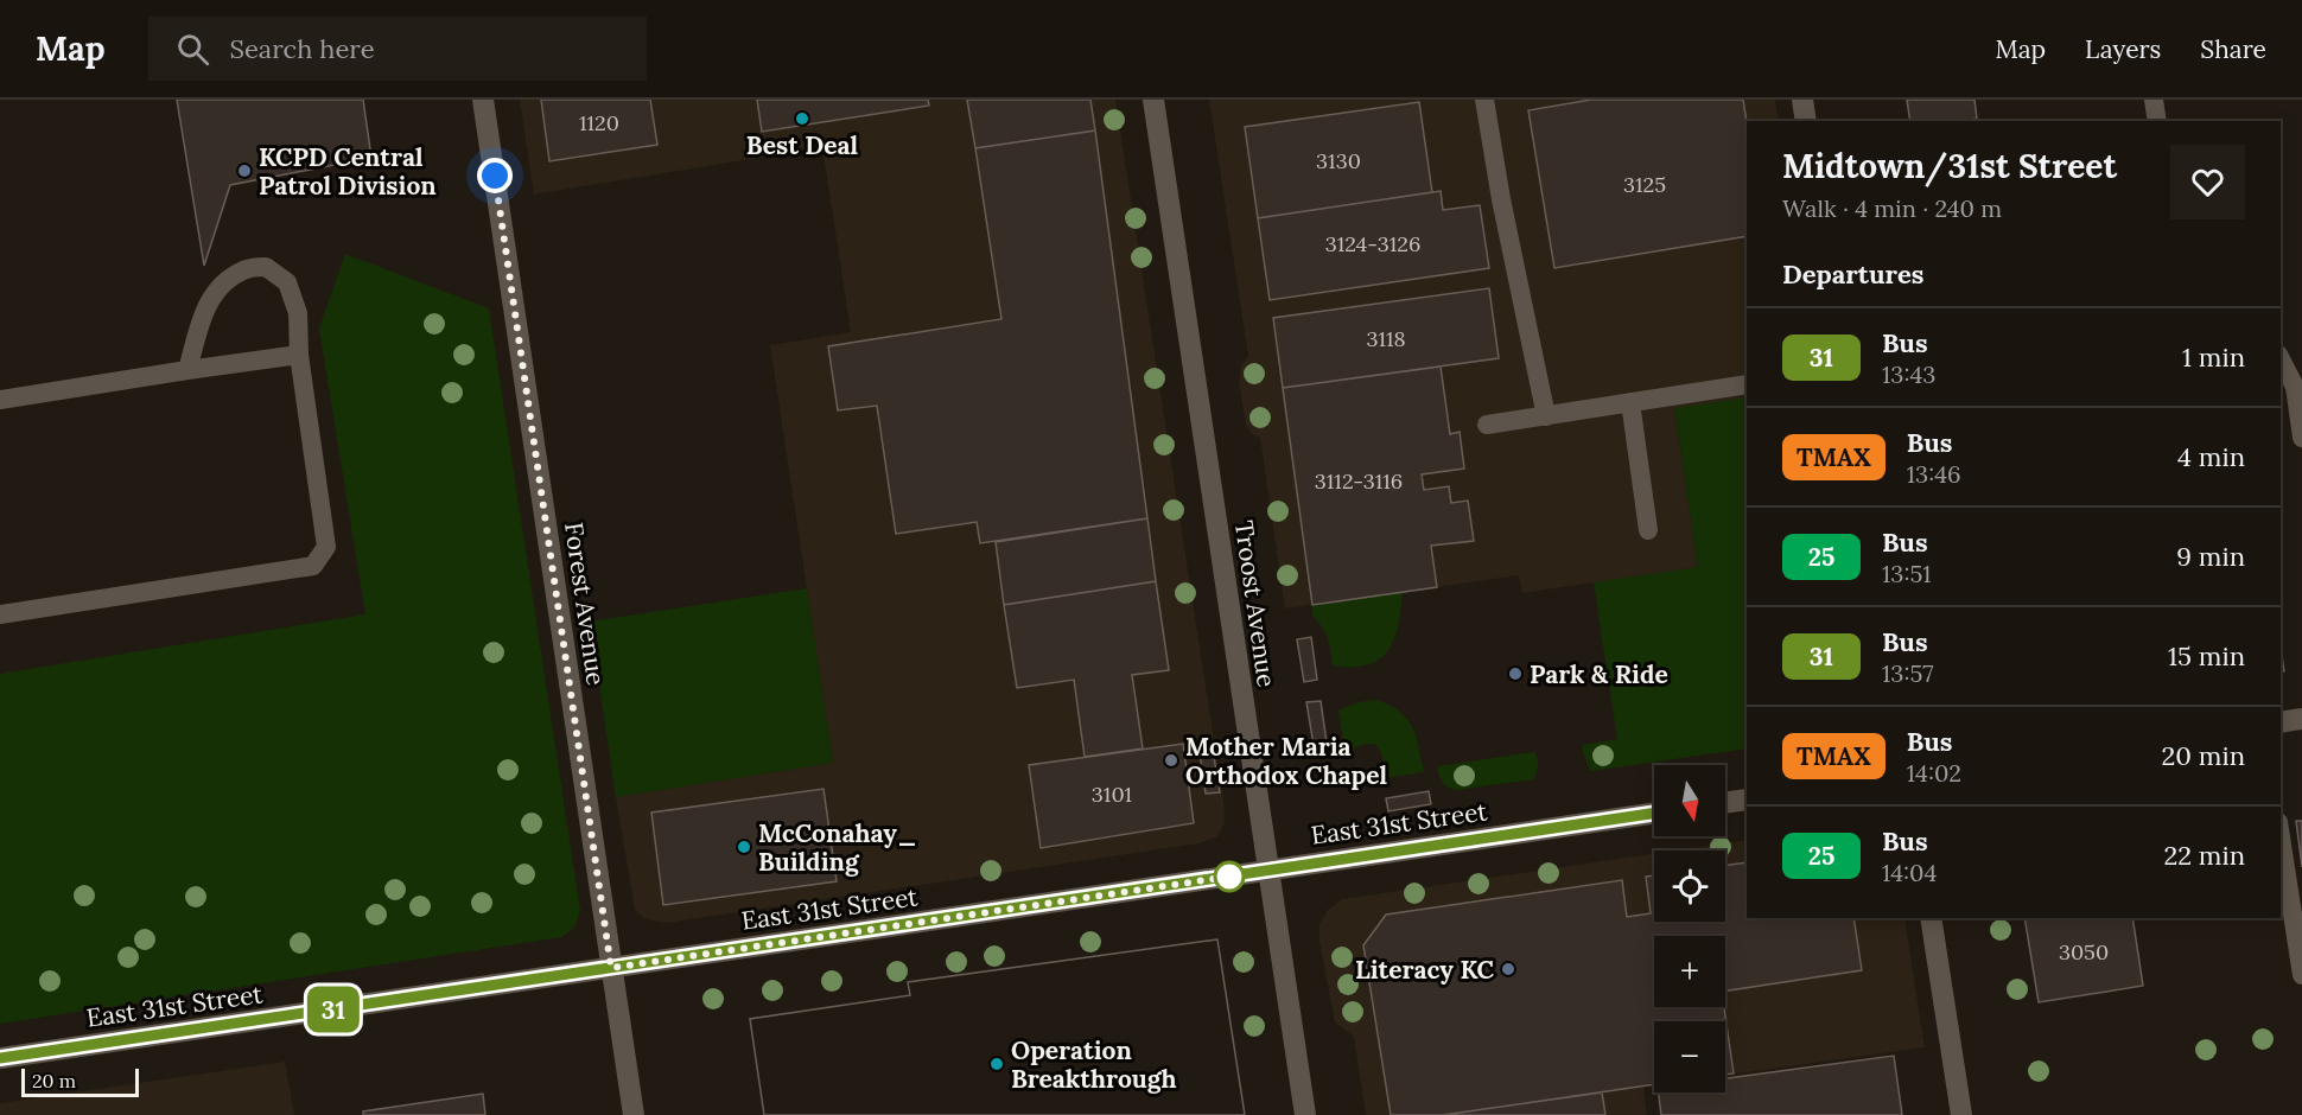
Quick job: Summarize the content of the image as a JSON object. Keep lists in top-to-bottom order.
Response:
{
  "streets": {
    "main road": ["Forest Avenue", "Troost Avenue", "East 31st Street"]
  },
  "crossings": [
    ["Forest Avenue", "East 31st Street"],
    ["Troost Avenue", "East 31st Street"]
  ],
  "places": [
    "Best Deal",
    "KCPD Central Patrol Division",
    "Park & Ride",
    "Mother Maria Orthodox Chapel",
    "McConahay_ Building",
    "Literacy KC",
    "Operation Breakthrough"
  ],
  "lines": ["bus line 31"],
  "house_numbers": [
    "1120",
    "3130",
    "3125",
    "3124-3126",
    "3118",
    "3112-3116",
    "3101",
    "3050"
  ],
  "scale_bar": "20 m",
  "north": "bottom",
  "page": {
    "header": "Map",
    "search": "Search here",
    "nav": ["Map", "Layers", "Share"],
    "on_map": "31",
    "heading": [
      ["Midtown/31st Street", "Walk · 4 min · 240 m"],
      "Departures"
    ],
    "list": [
      {
        "mark": "31",
        "name": "Bus",
        "note": "13:43",
        "value": "1 min"
      },
      {
        "mark": "TMAX",
        "name": "Bus",
        "note": "13:46",
        "value": "4 min"
      },
      {
        "mark": "25",
        "name": "Bus",
        "note": "13:51",
        "value": "9 min"
      },
      {
        "mark": "31",
        "name": "Bus",
        "note": "13:57",
        "value": "15 min"
      },
      {
        "mark": "TMAX",
        "name": "Bus",
        "note": "14:02",
        "value": "20 min"
      },
      {
        "mark": "25",
        "name": "Bus",
        "note": "14:04",
        "value": "22 min"
      }
    ],
    "map_buttons": ["+", "−"],
    "scale": "20 m"
  }
}
